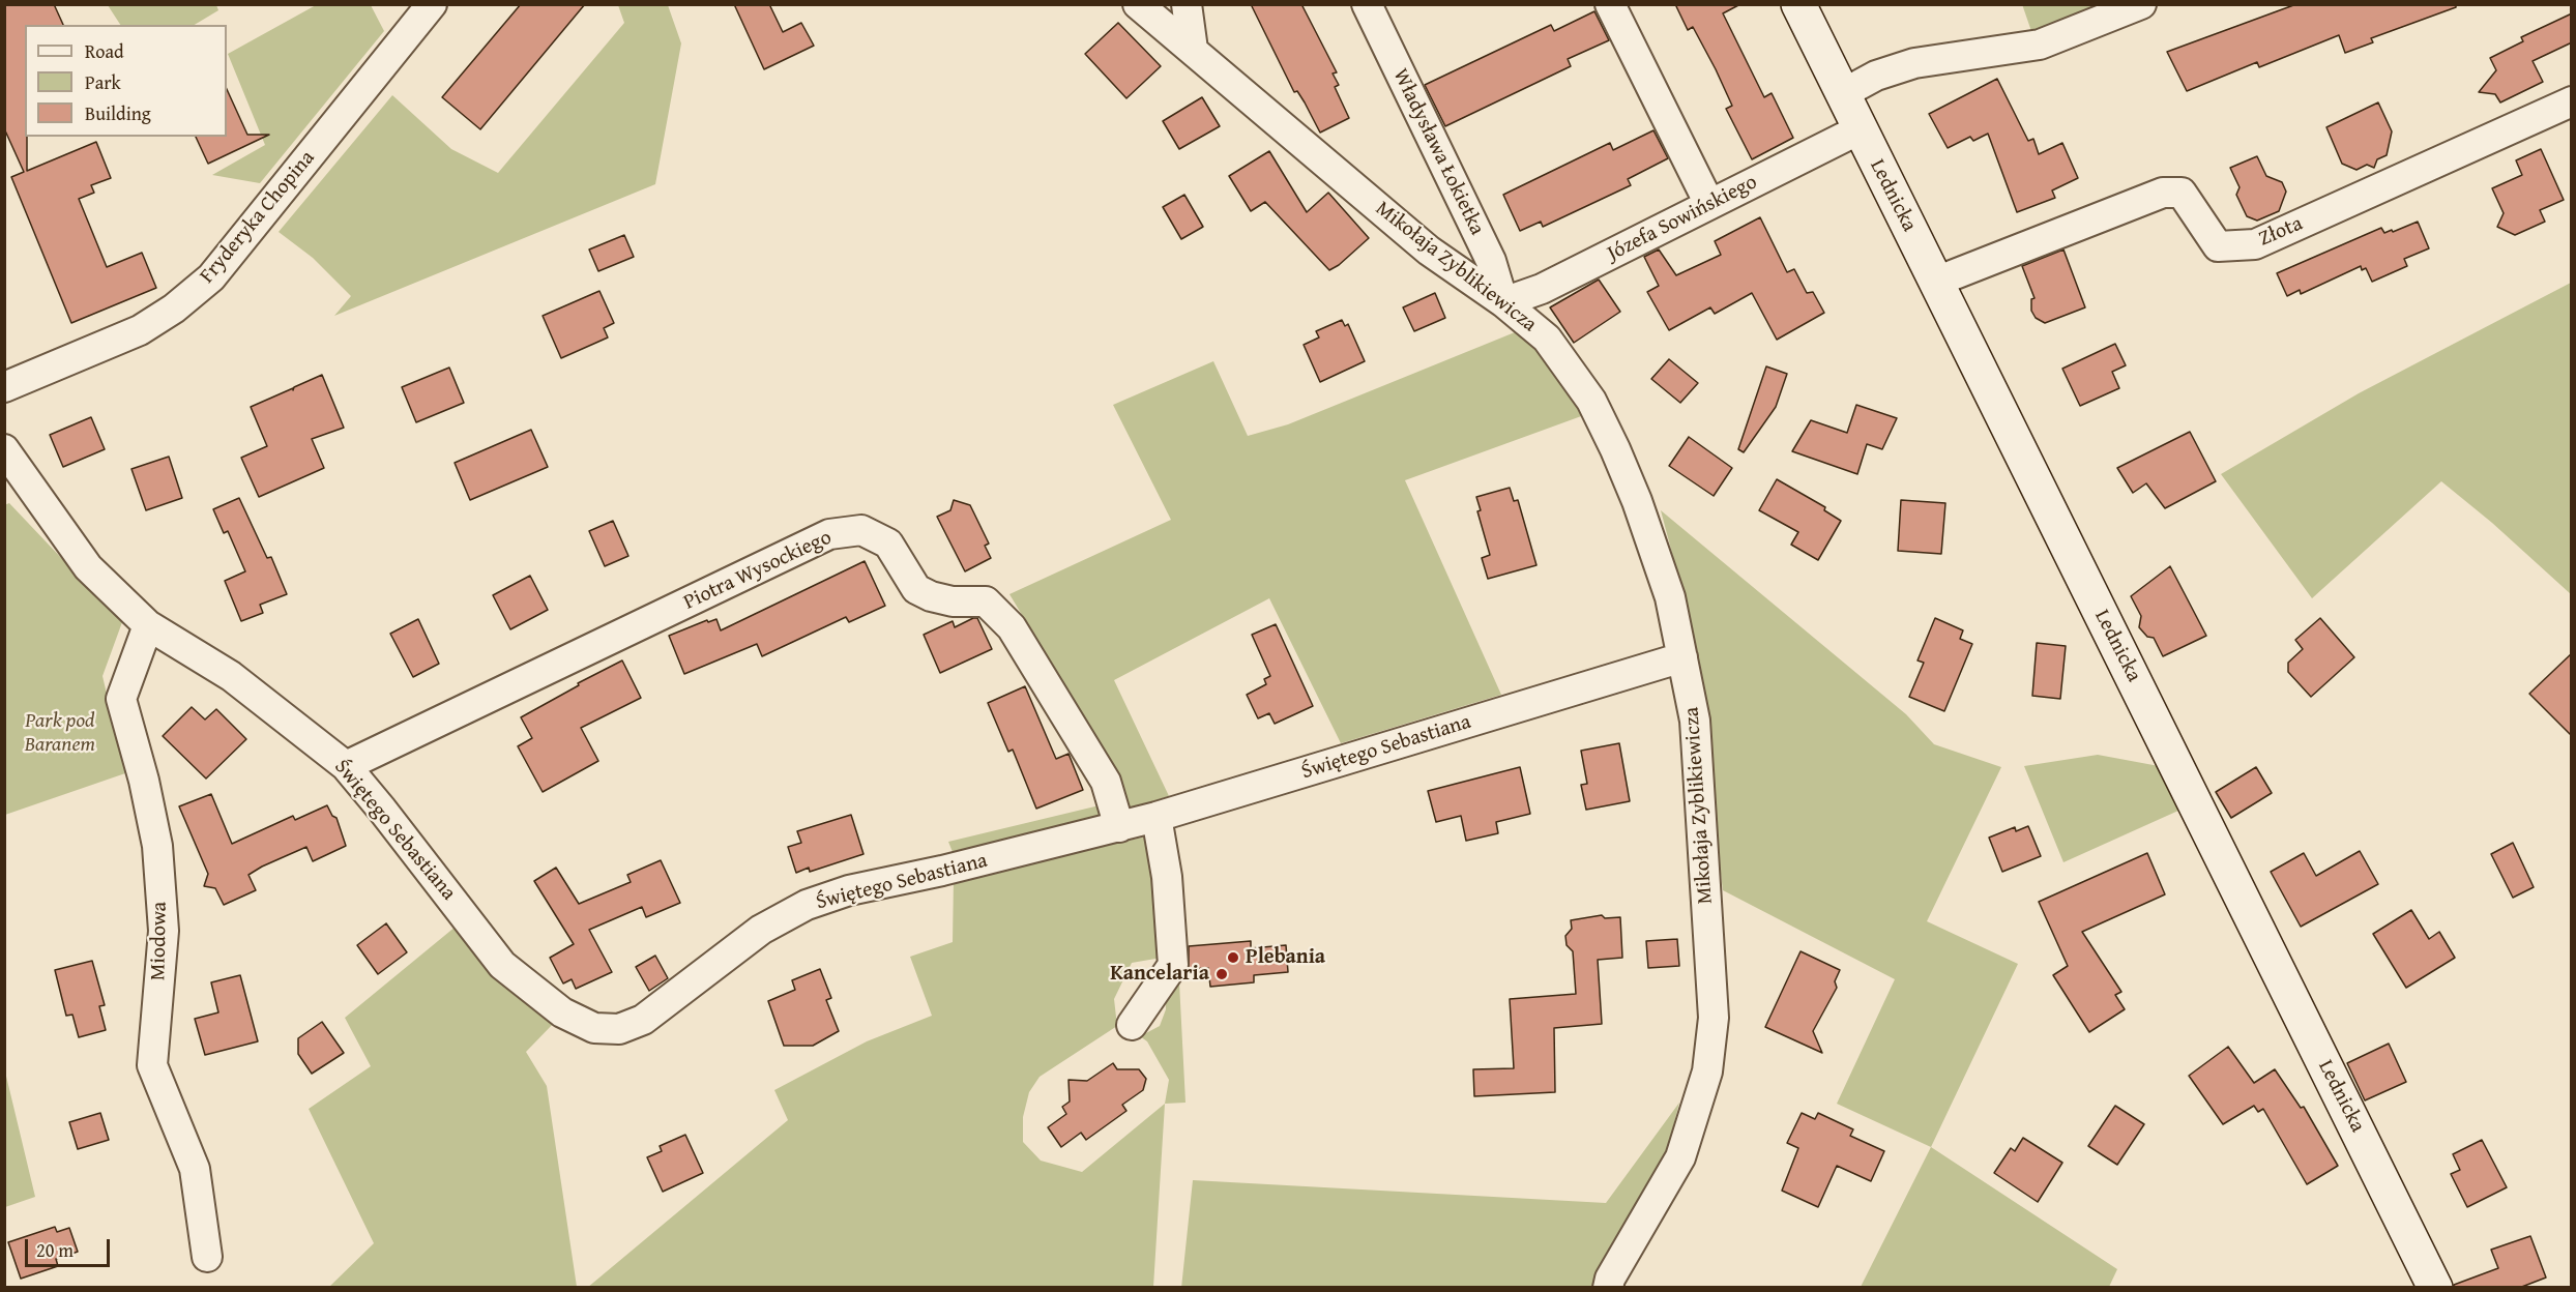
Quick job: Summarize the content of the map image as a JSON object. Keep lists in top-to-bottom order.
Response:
{
  "streets": {
    "main road": ["Lednicka"],
    "street": [
      "Władysława Łokietka",
      "Fryderyka Chopina",
      "Józefa Sowińskiego",
      "Złota",
      "Mikołaja Zyblikiewicza",
      "Piotra Wysockiego",
      "Świętego Sebastiana",
      "Miodowa"
    ]
  },
  "crossings": [
    ["Władysława Łokietka", "Józefa Sowińskiego"],
    ["Władysława Łokietka", "Mikołaja Zyblikiewicza"],
    ["Lednicka", "Józefa Sowińskiego"],
    ["Lednicka", "Złota"],
    ["Józefa Sowińskiego", "Mikołaja Zyblikiewicza"],
    ["Mikołaja Zyblikiewicza", "Świętego Sebastiana"],
    ["Piotra Wysockiego", "Świętego Sebastiana"],
    ["Świętego Sebastiana", "Miodowa"]
  ],
  "parks": ["Park pod Baranem"],
  "places": ["Plebania", "Kancelaria"],
  "legend": ["Road", "Park", "Building"],
  "scale_bar": "20 m"
}
